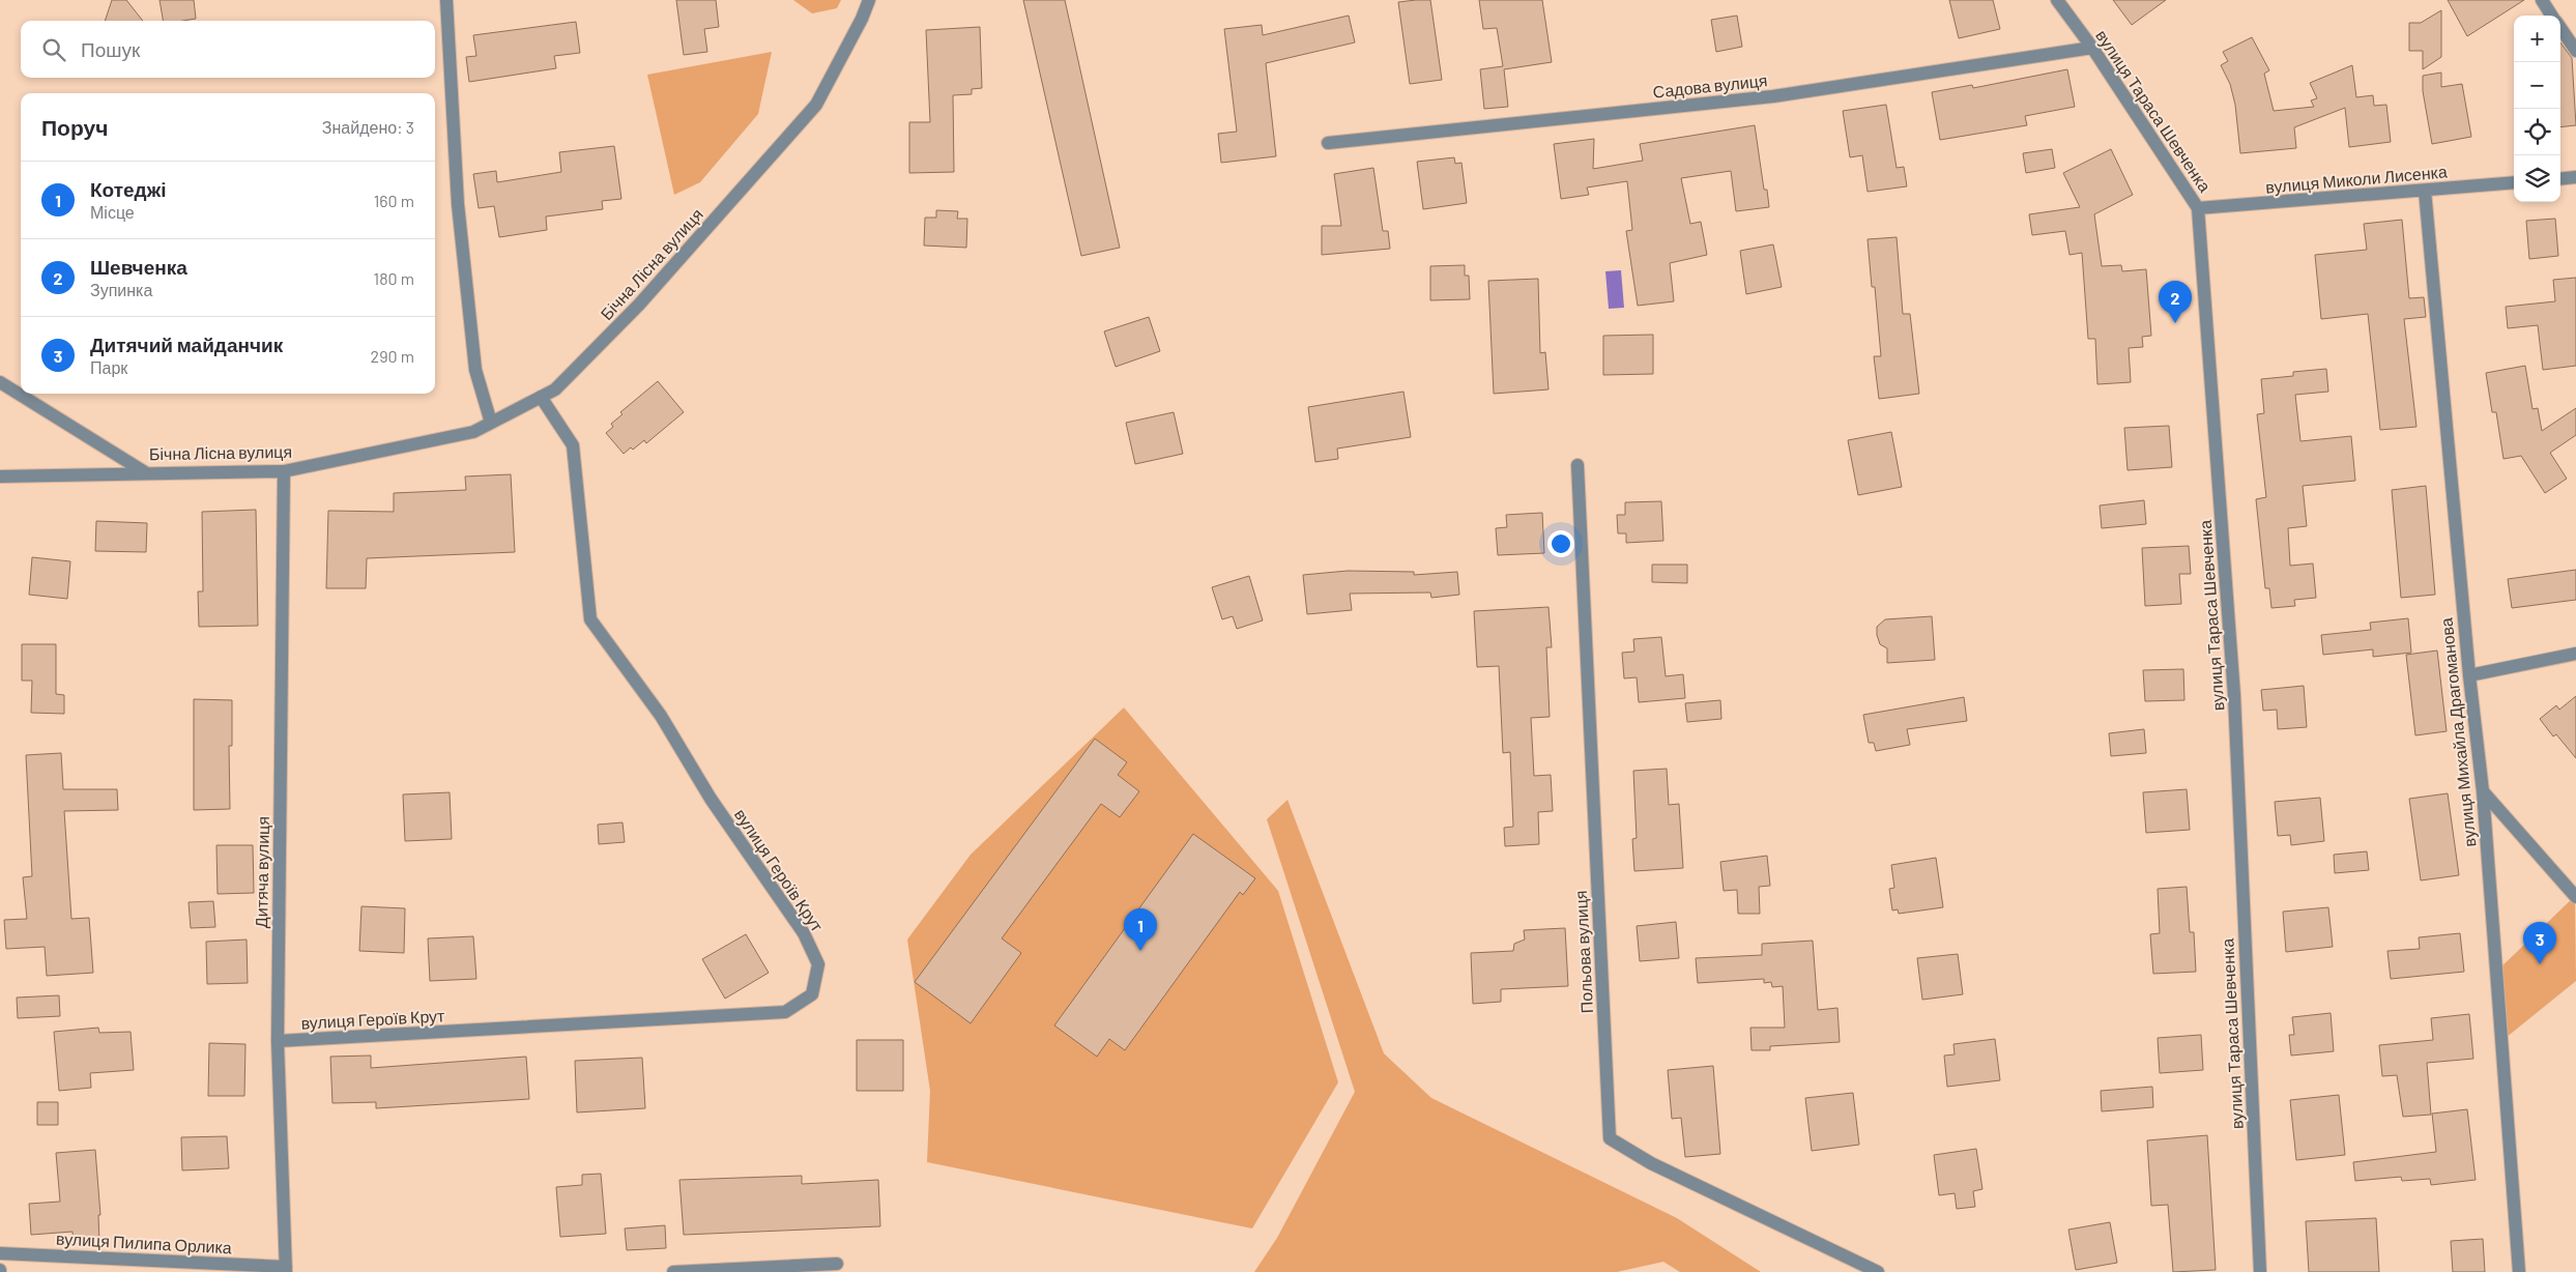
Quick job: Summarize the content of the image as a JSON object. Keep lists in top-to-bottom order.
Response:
{
  "streets": {
    "street": [
      "Садова вулиця",
      "вулиця Тараса Шевченка",
      "вулиця Миколи Лисенка",
      "Бічна Лісна вулиця",
      "вулиця Михайла Драгоманова",
      "вулиця Героїв Крут",
      "Дитяча вулиця",
      "Польова вулиця",
      "вулиця Пилипа Орлика"
    ]
  },
  "crossings": [
    ["Садова вулиця", "вулиця Тараса Шевченка"],
    ["вулиця Тараса Шевченка", "вулиця Миколи Лисенка"],
    ["вулиця Миколи Лисенка", "вулиця Михайла Драгоманова"],
    ["Бічна Лісна вулиця", "вулиця Героїв Крут"],
    ["Бічна Лісна вулиця", "Дитяча вулиця"],
    ["вулиця Героїв Крут", "Дитяча вулиця"],
    ["Дитяча вулиця", "вулиця Пилипа Орлика"]
  ],
  "page": {
    "map_buttons": ["+", "−"],
    "search": "Пошук",
    "heading": ["Поруч", "Знайдено: 3"],
    "list": [
      {
        "mark": "1",
        "name": "Котеджі",
        "note": "Місце",
        "value": "160 m"
      },
      {
        "mark": "2",
        "name": "Шевченка",
        "note": "Зупинка",
        "value": "180 m"
      },
      {
        "mark": "3",
        "name": "Дитячий майданчик",
        "note": "Парк",
        "value": "290 m"
      }
    ],
    "pins": ["2", "1", "3"]
  }
}
